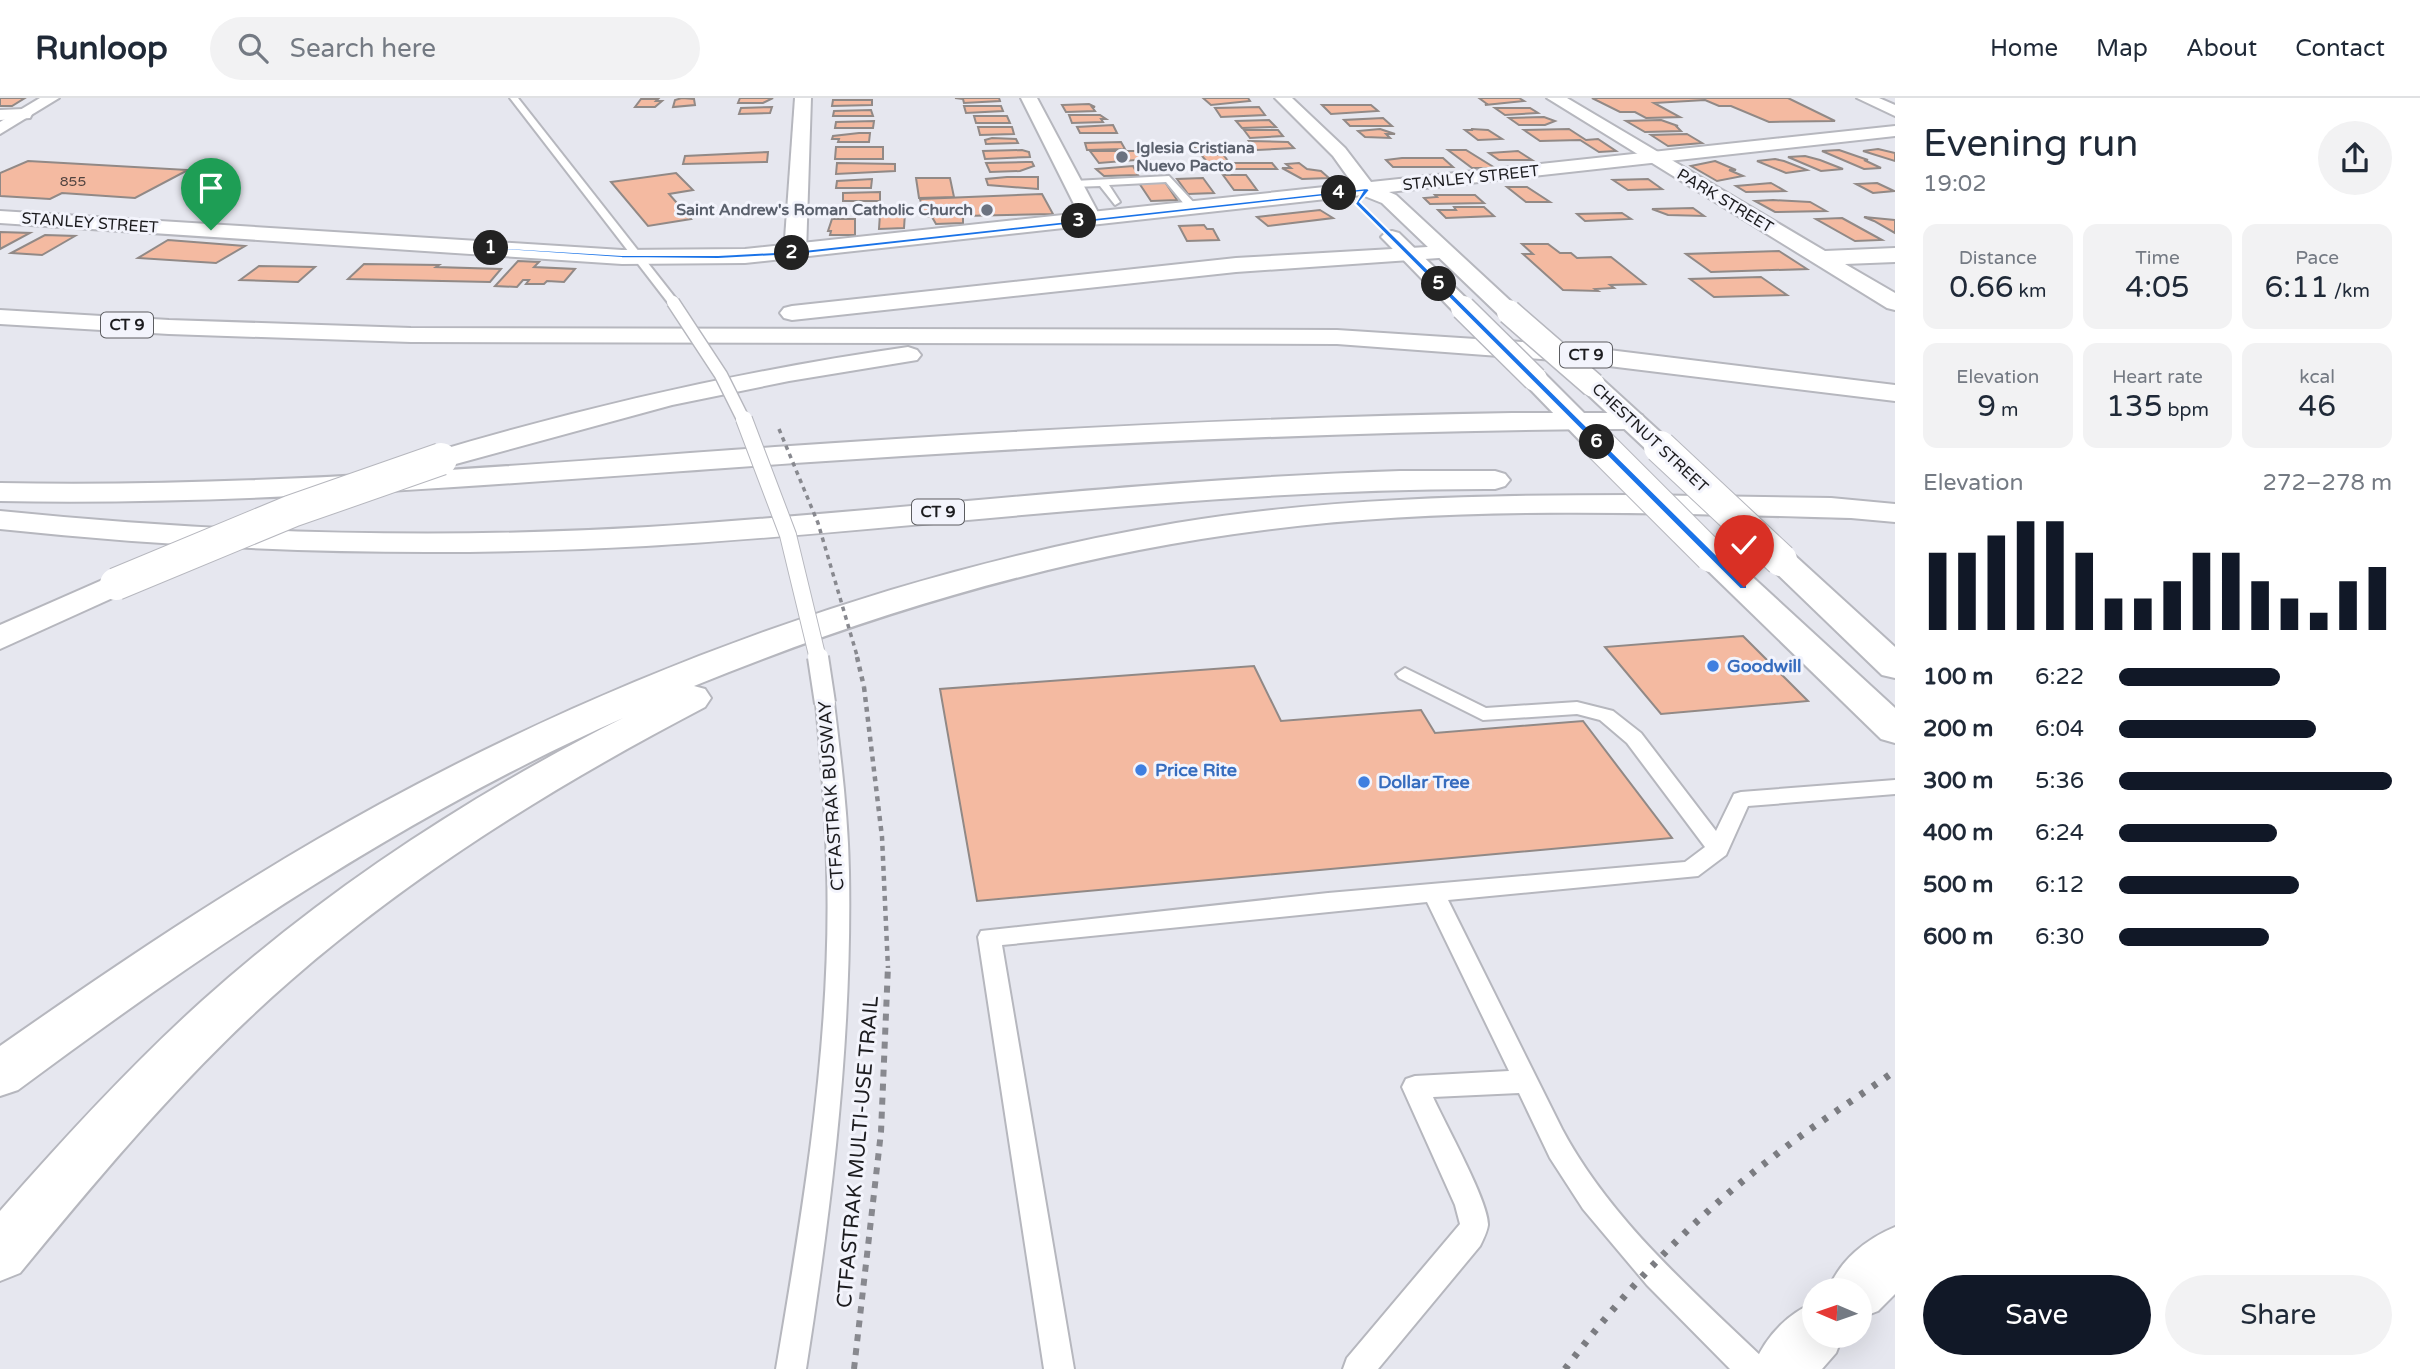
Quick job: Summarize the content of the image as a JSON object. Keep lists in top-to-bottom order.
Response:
{
  "streets": {
    "main road": [
      "STANLEY STREET",
      "PARK STREET",
      "CT 9",
      "CHESTNUT STREET"
    ],
    "lane": ["CTFASTRAK BUSWAY"],
    "path": ["CTFASTRAK MULTI-USE TRAIL"]
  },
  "crossings": [
    ["STANLEY STREET", "PARK STREET"],
    ["STANLEY STREET", "CHESTNUT STREET"],
    ["STANLEY STREET", "CTFASTRAK BUSWAY"]
  ],
  "places": [
    "Iglesia Cristiana Nuevo Pacto",
    "Saint Andrew's Roman Catholic Church",
    "Goodwill",
    "Price Rite",
    "Dollar Tree"
  ],
  "house_numbers": ["855"],
  "north": "left",
  "page": {
    "header": "Runloop",
    "search": "Search here",
    "nav": [
      "Home",
      "Map",
      "About",
      "Contact"
    ],
    "heading": ["Evening run", "19:02"],
    "pins": [
      "4",
      "3",
      "1",
      "2",
      "5",
      "6"
    ],
    "stats": [
      ["Distance", "0.66 km"],
      ["Time", "4:05"],
      ["Pace", "6:11 /km"],
      ["Elevation", "9 m"],
      ["Heart rate", "135 bpm"],
      ["kcal", "46"]
    ],
    "chart": ["Elevation", "272–278 m"],
    "list": [
      {
        "name": "100 m",
        "note": "6:22"
      },
      {
        "name": "200 m",
        "note": "6:04"
      },
      {
        "name": "300 m",
        "note": "5:36"
      },
      {
        "name": "400 m",
        "note": "6:24"
      },
      {
        "name": "500 m",
        "note": "6:12"
      },
      {
        "name": "600 m",
        "note": "6:30"
      }
    ],
    "buttons": ["Save", "Share"]
  }
}
